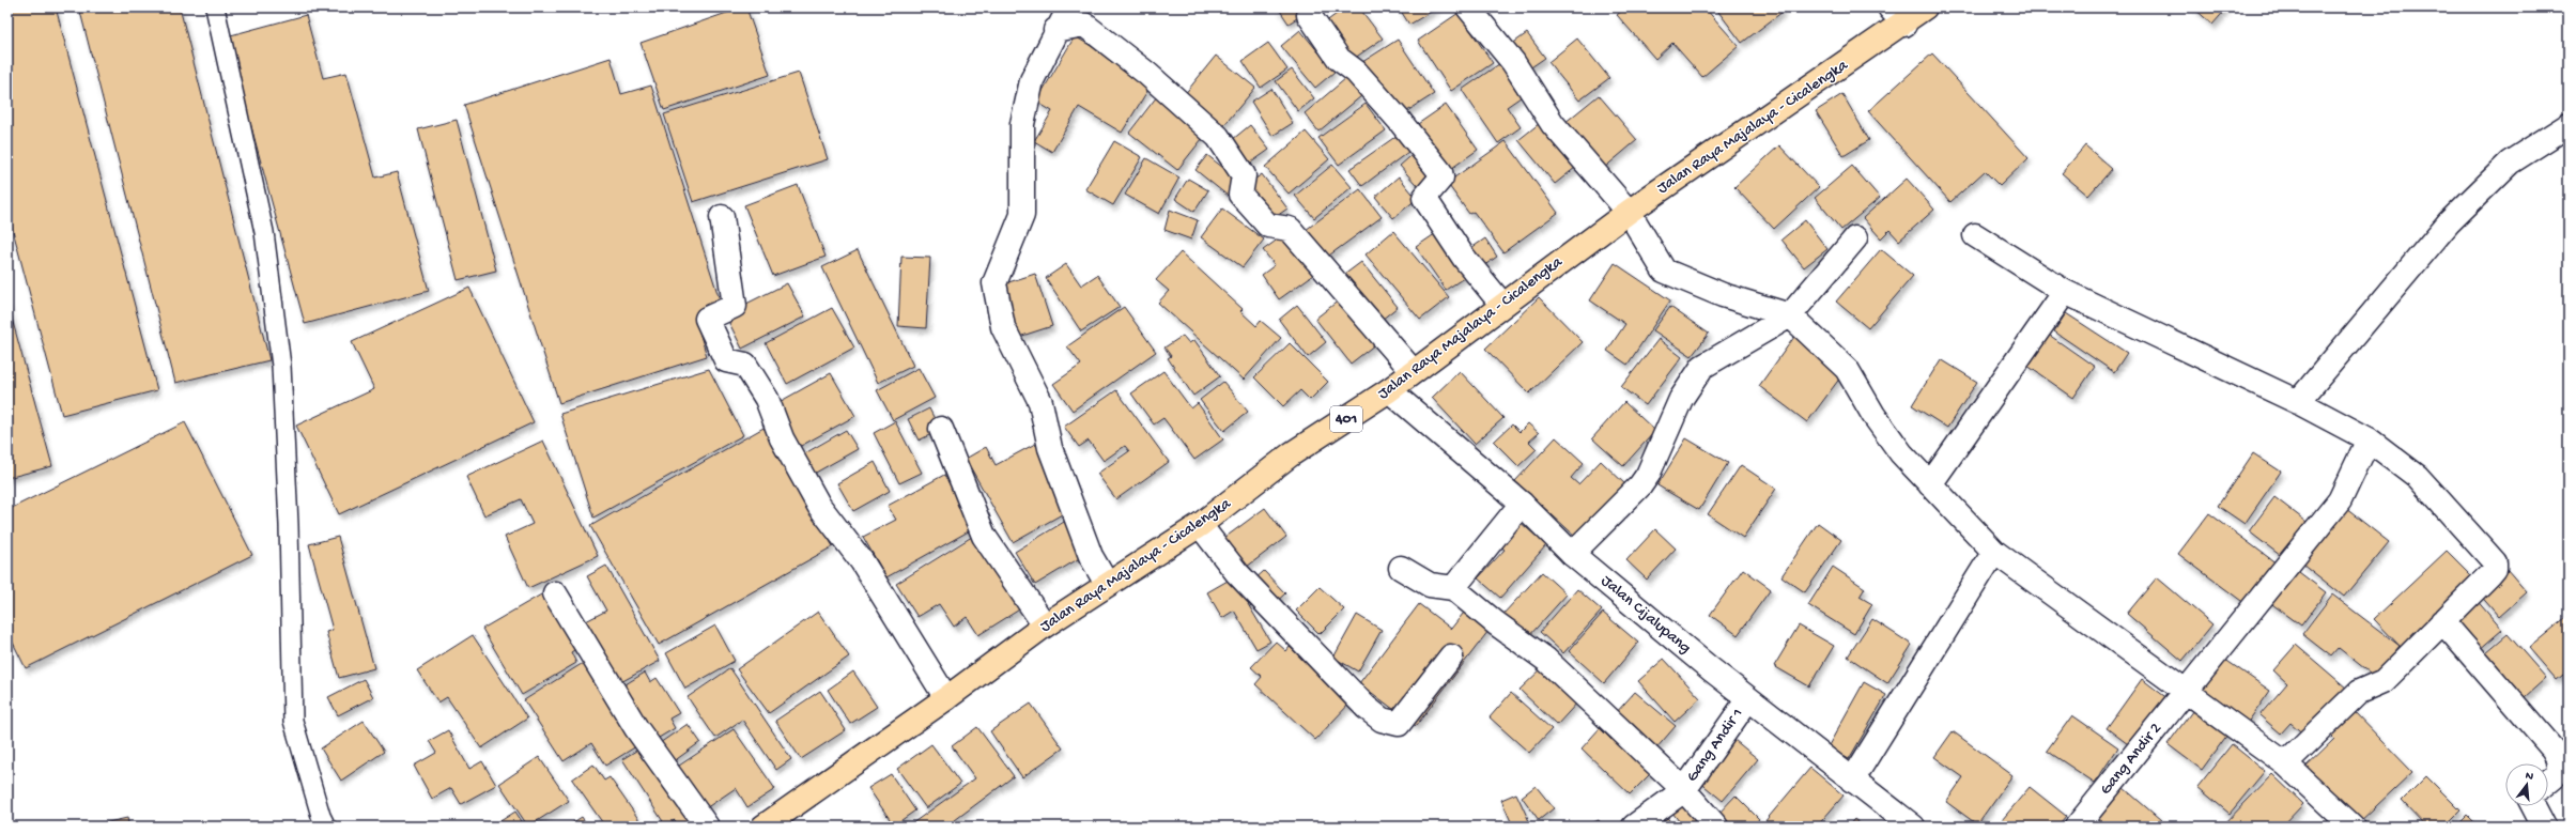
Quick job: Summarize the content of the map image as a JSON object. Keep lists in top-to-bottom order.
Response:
{
  "streets": {
    "main road": ["Jalan Raya Majalaya - Cicalengka", "401"],
    "street": ["Jalan Cijalupang", "Gang Andir 1", "Gang Andir 2"]
  },
  "crossings": [
    ["Jalan Raya Majalaya - Cicalengka", "Jalan Cijalupang"],
    ["Jalan Cijalupang", "Gang Andir 1"]
  ],
  "north": "top"
}
